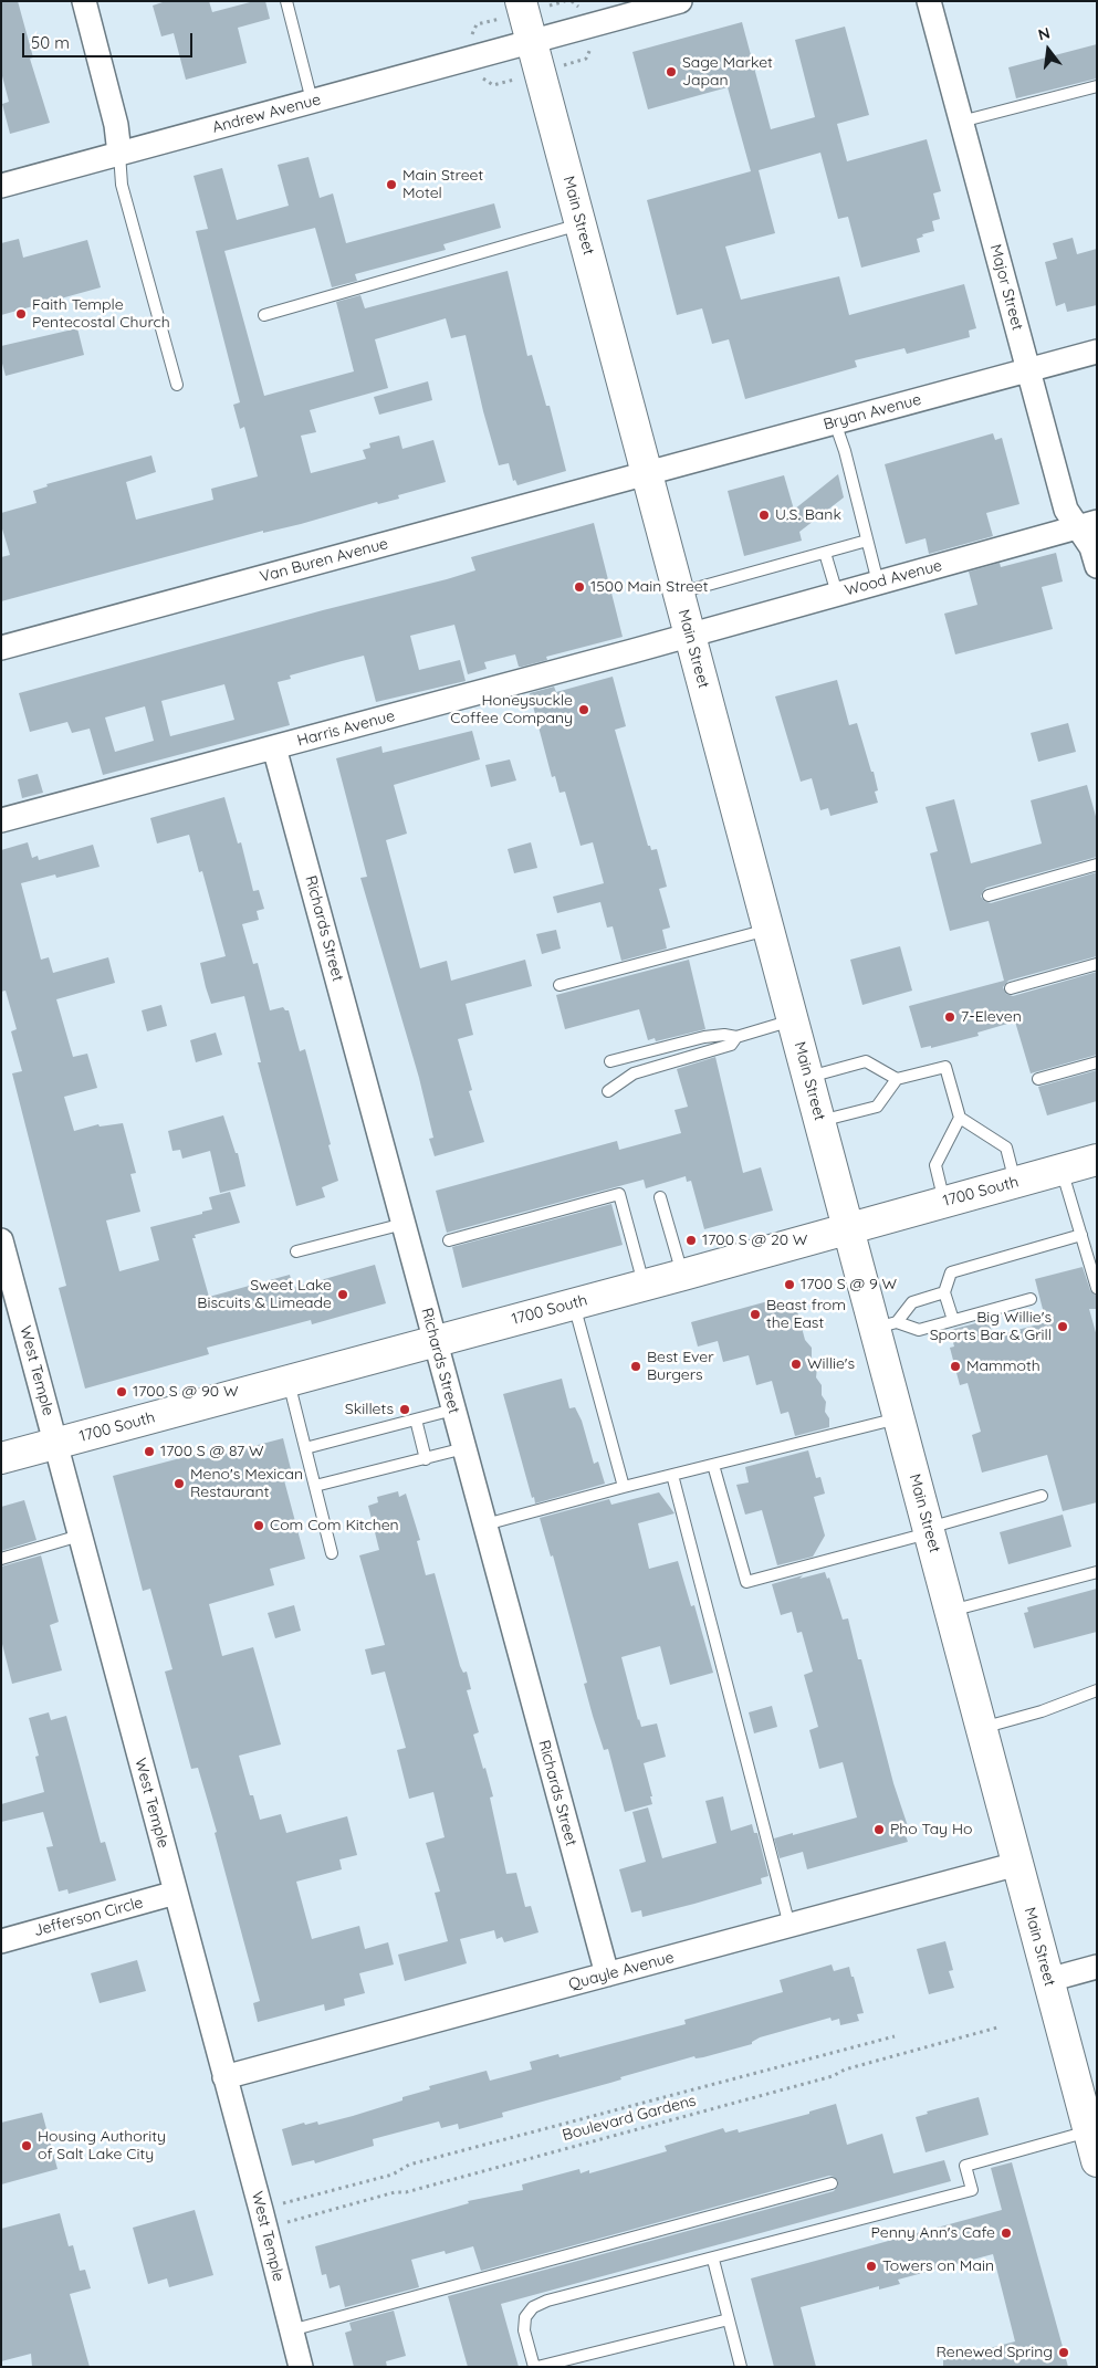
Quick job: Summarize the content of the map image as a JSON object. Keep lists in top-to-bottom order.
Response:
{
  "streets": {
    "street": [
      "Andrew Avenue",
      "Main Street",
      "Major Street",
      "Bryan Avenue",
      "Van Buren Avenue",
      "Wood Avenue",
      "Harris Avenue",
      "Richards Street",
      "1700 South",
      "West Temple",
      "Jefferson Circle",
      "Quayle Avenue"
    ],
    "path": ["Boulevard Gardens"]
  },
  "crossings": [
    ["Andrew Avenue", "Main Street"],
    ["Main Street", "Bryan Avenue"],
    ["Main Street", "Van Buren Avenue"],
    ["Main Street", "Wood Avenue"],
    ["Main Street", "Harris Avenue"],
    ["Main Street", "1700 South"],
    ["Main Street", "Quayle Avenue"],
    ["Major Street", "Bryan Avenue"],
    ["Major Street", "Wood Avenue"],
    ["Bryan Avenue", "Van Buren Avenue"],
    ["Wood Avenue", "Harris Avenue"],
    ["Harris Avenue", "Richards Street"],
    ["Richards Street", "1700 South"],
    ["Richards Street", "Quayle Avenue"],
    ["1700 South", "West Temple"],
    ["West Temple", "Jefferson Circle"],
    ["West Temple", "Quayle Avenue"],
    ["West Temple", "Boulevard Gardens"]
  ],
  "places": [
    "Sage Market Japan",
    "Main Street Motel",
    "Faith Temple Pentecostal Church",
    "U.S. Bank",
    "1500 Main Street",
    "Honeysuckle Coffee Company",
    "7-Eleven",
    "1700 S @ 20 W",
    "1700 S @ 9 W",
    "Sweet Lake Biscuits & Limeade",
    "Beast from the East",
    "Big Willie's Sports Bar & Grill",
    "Willie's",
    "Best Ever Burgers",
    "Mammoth",
    "1700 S @ 90 W",
    "Skillets",
    "1700 S @ 87 W",
    "Meno's Mexican Restaurant",
    "Com Com Kitchen",
    "Pho Tay Ho",
    "Housing Authority of Salt Lake City",
    "Penny Ann's Cafe",
    "Towers on Main",
    "Renewed Spring"
  ],
  "scale_bar": "50 m",
  "north": "top"
}
